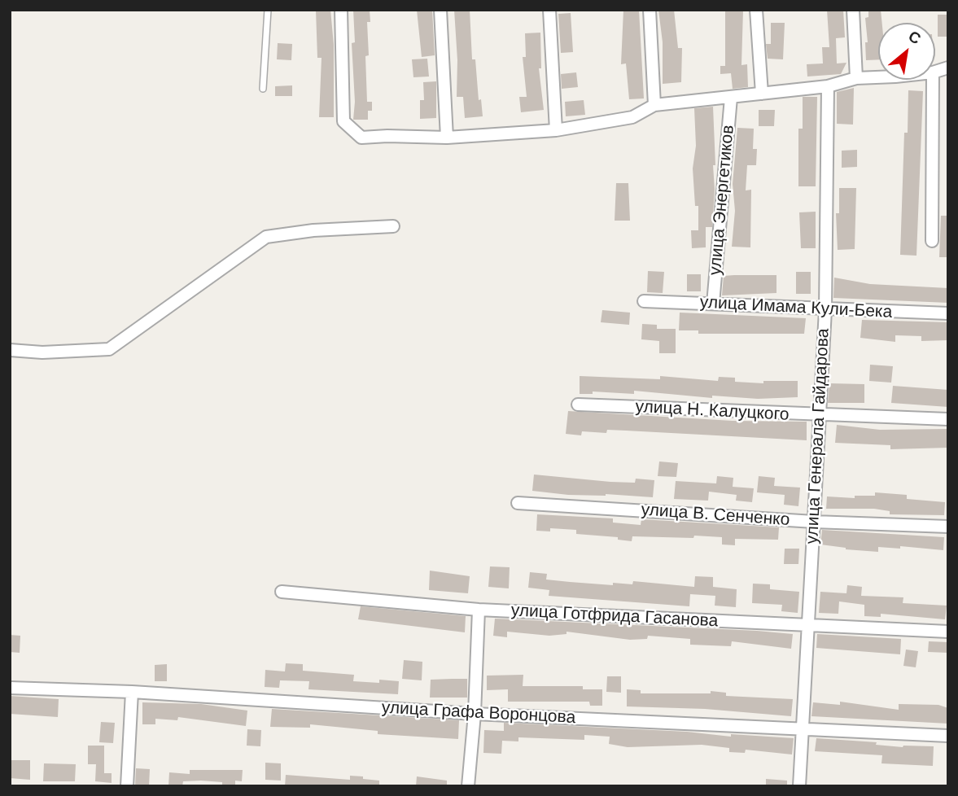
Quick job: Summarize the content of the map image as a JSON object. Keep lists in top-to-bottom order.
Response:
{
  "streets": {
    "street": [
      "улица Энергетиков",
      "улица Имама Кули-Бека",
      "улица Н. Калуцкого",
      "улица Генерала Гайдарова",
      "улица В. Сенченко",
      "улица Готфрида Гасанова",
      "улица Графа Воронцова"
    ]
  },
  "crossings": [
    ["улица Энергетиков", "улица Имама Кули-Бека"],
    ["улица Имама Кули-Бека", "улица Генерала Гайдарова"],
    ["улица Н. Калуцкого", "улица Генерала Гайдарова"],
    ["улица Генерала Гайдарова", "улица В. Сенченко"],
    ["улица Генерала Гайдарова", "улица Готфрида Гасанова"],
    ["улица Генерала Гайдарова", "улица Графа Воронцова"]
  ],
  "north": "top right"
}
